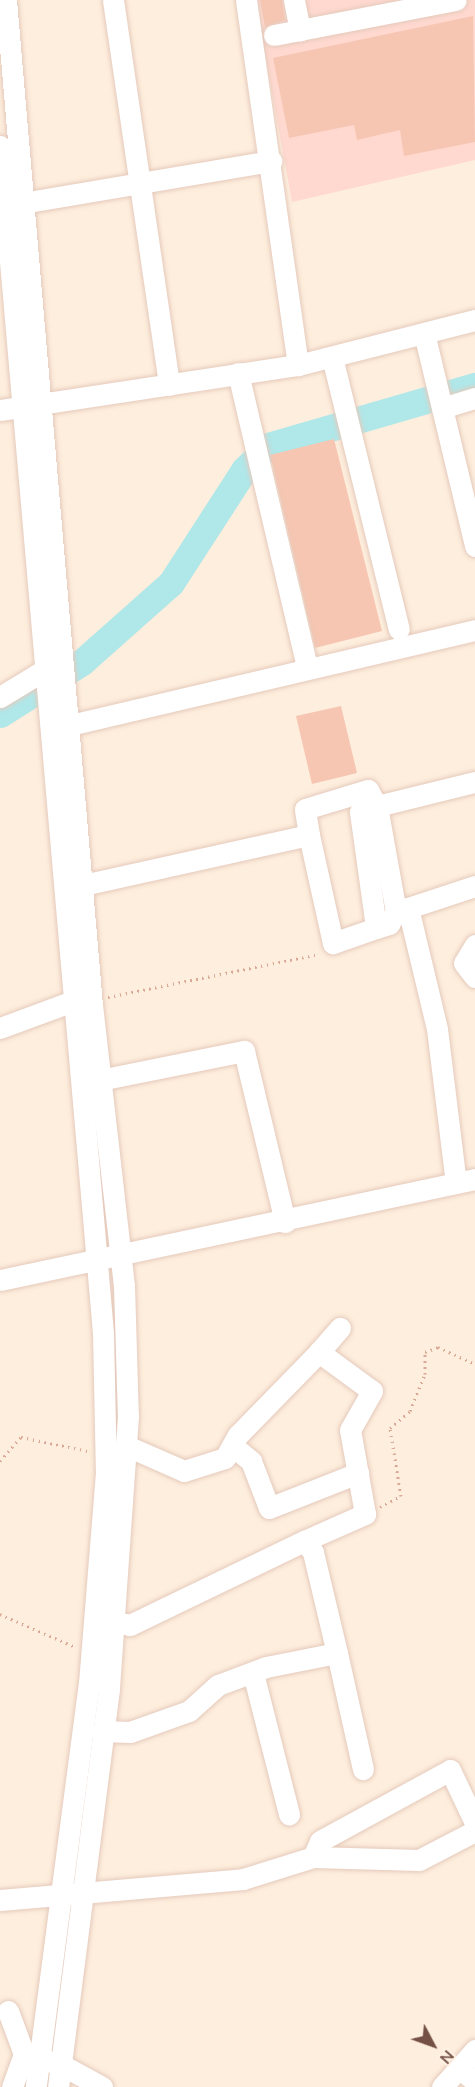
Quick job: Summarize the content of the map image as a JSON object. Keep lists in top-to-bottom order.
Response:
{
  "north": "bottom right"
}
